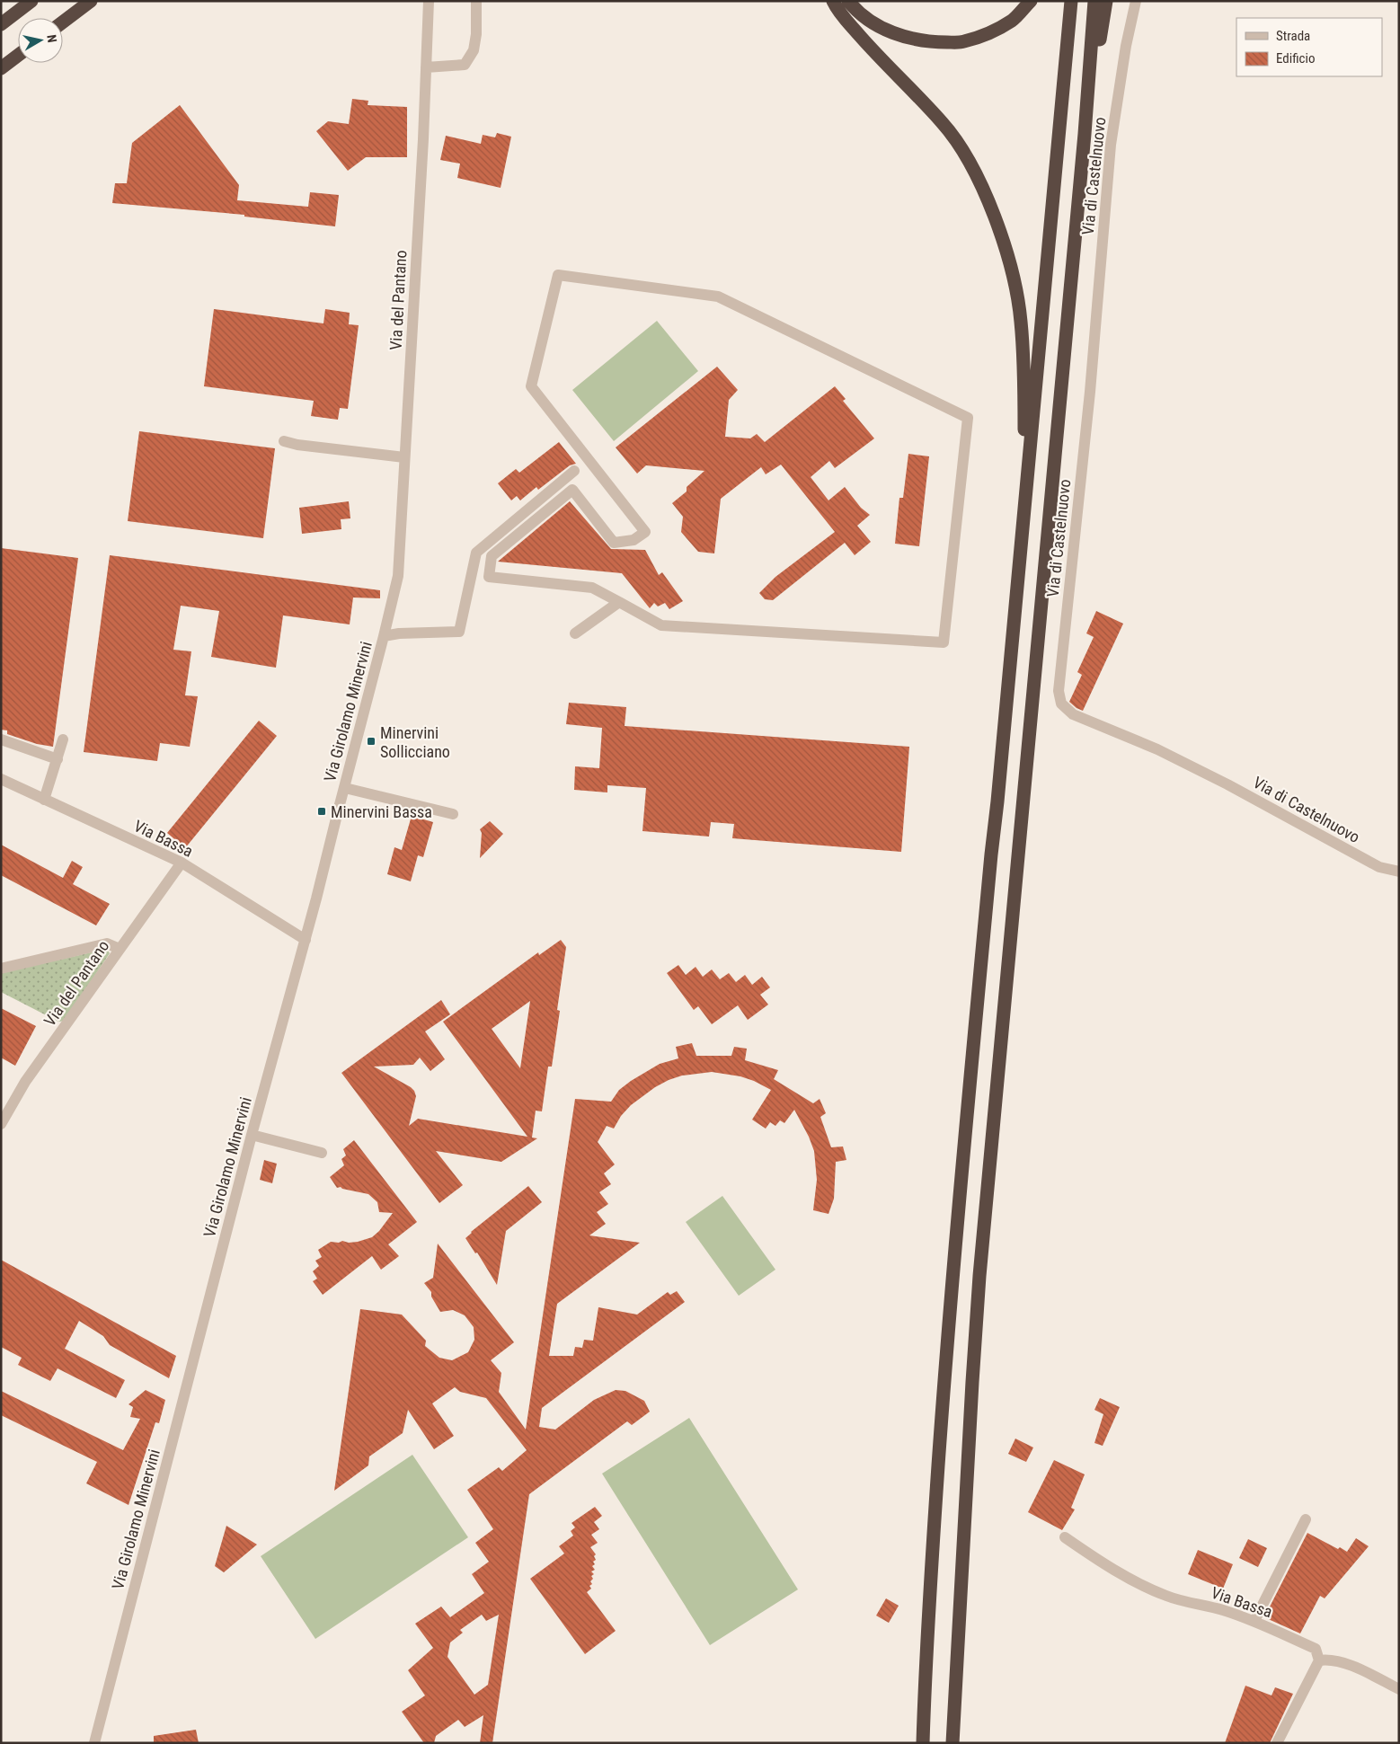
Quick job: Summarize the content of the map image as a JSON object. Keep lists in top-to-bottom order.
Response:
{
  "streets": {
    "street": [
      "Via di Castelnuovo",
      "Via del Pantano",
      "Via Girolamo Minervini",
      "Via Bassa"
    ]
  },
  "crossings": [
    ["Via del Pantano", "Via Girolamo Minervini"],
    ["Via del Pantano", "Via Bassa"],
    ["Via Girolamo Minervini", "Via Bassa"]
  ],
  "places": {
    "transit": ["Minervini Sollicciano", "Minervini Bassa"]
  },
  "legend": ["Strada", "Edificio"],
  "north": "right"
}
